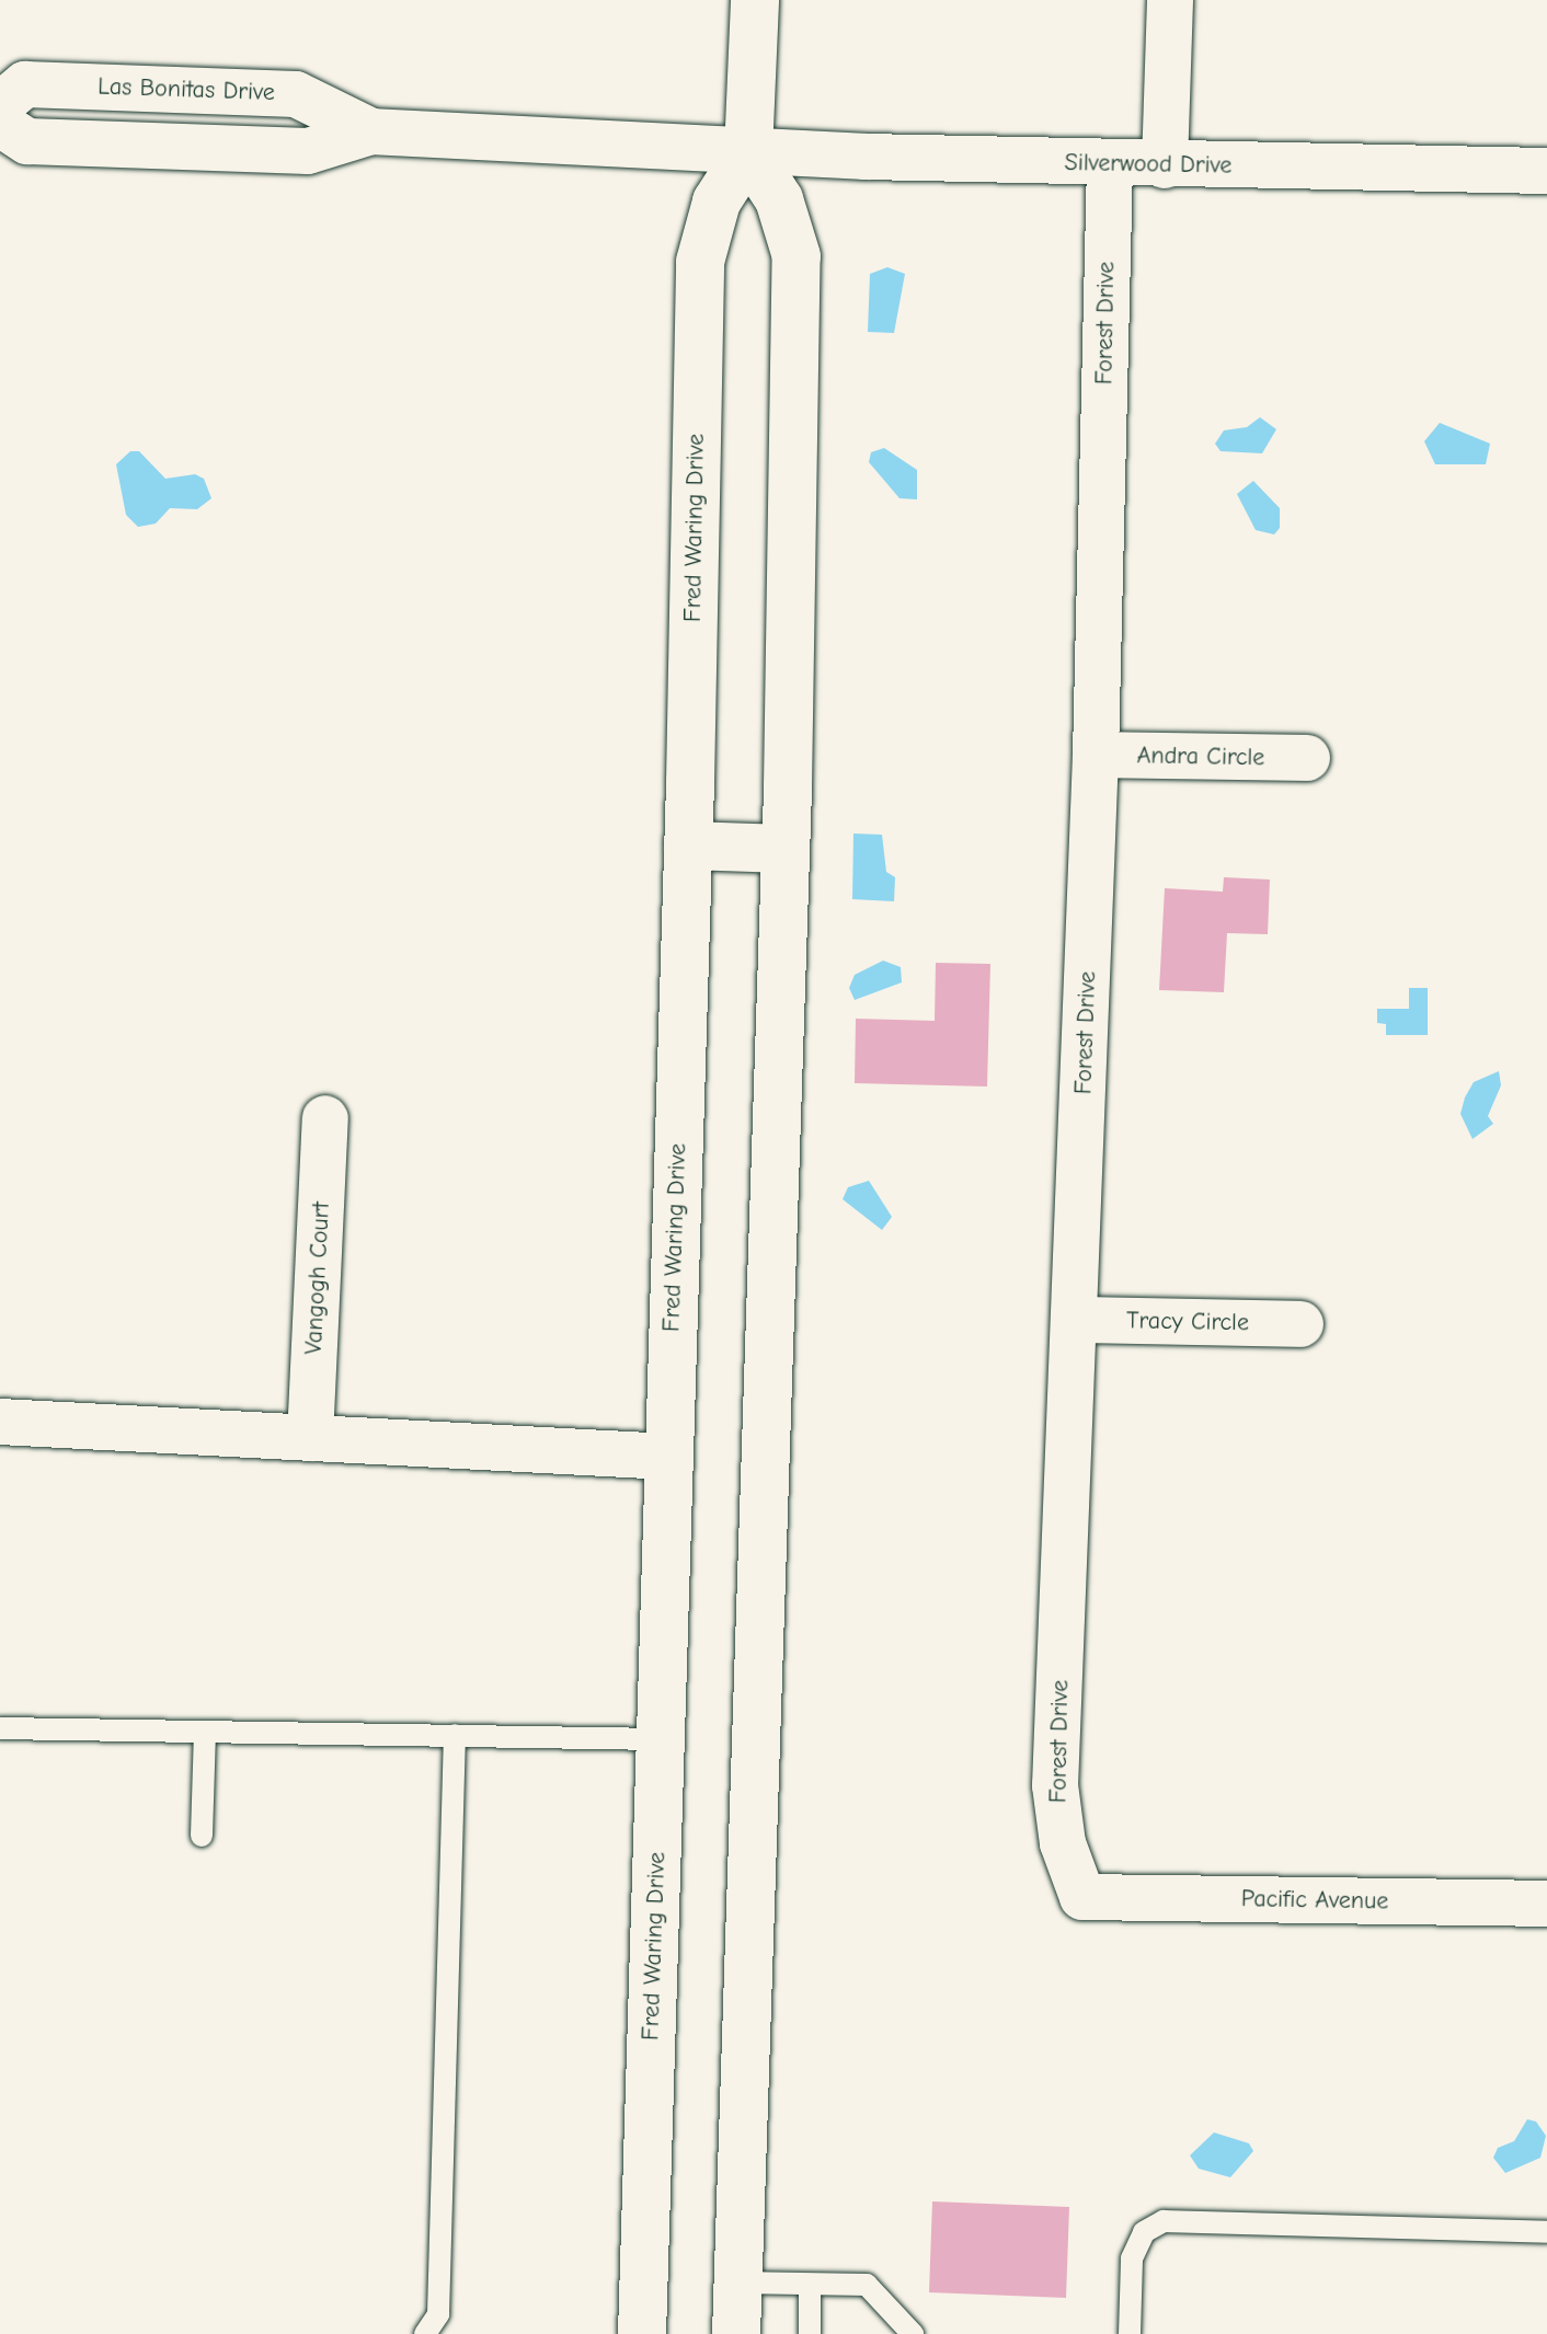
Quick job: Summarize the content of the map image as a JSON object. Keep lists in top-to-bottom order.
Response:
{
  "streets": {
    "main road": ["Fred Waring Drive"],
    "street": [
      "Las Bonitas Drive",
      "Silverwood Drive",
      "Forest Drive",
      "Andra Circle",
      "Vangogh Court",
      "Tracy Circle",
      "Pacific Avenue"
    ]
  },
  "crossings": [
    ["Las Bonitas Drive", "Silverwood Drive"],
    ["Las Bonitas Drive", "Fred Waring Drive"],
    ["Silverwood Drive", "Forest Drive"],
    ["Silverwood Drive", "Fred Waring Drive"],
    ["Forest Drive", "Andra Circle"],
    ["Forest Drive", "Tracy Circle"],
    ["Forest Drive", "Pacific Avenue"]
  ]
}
